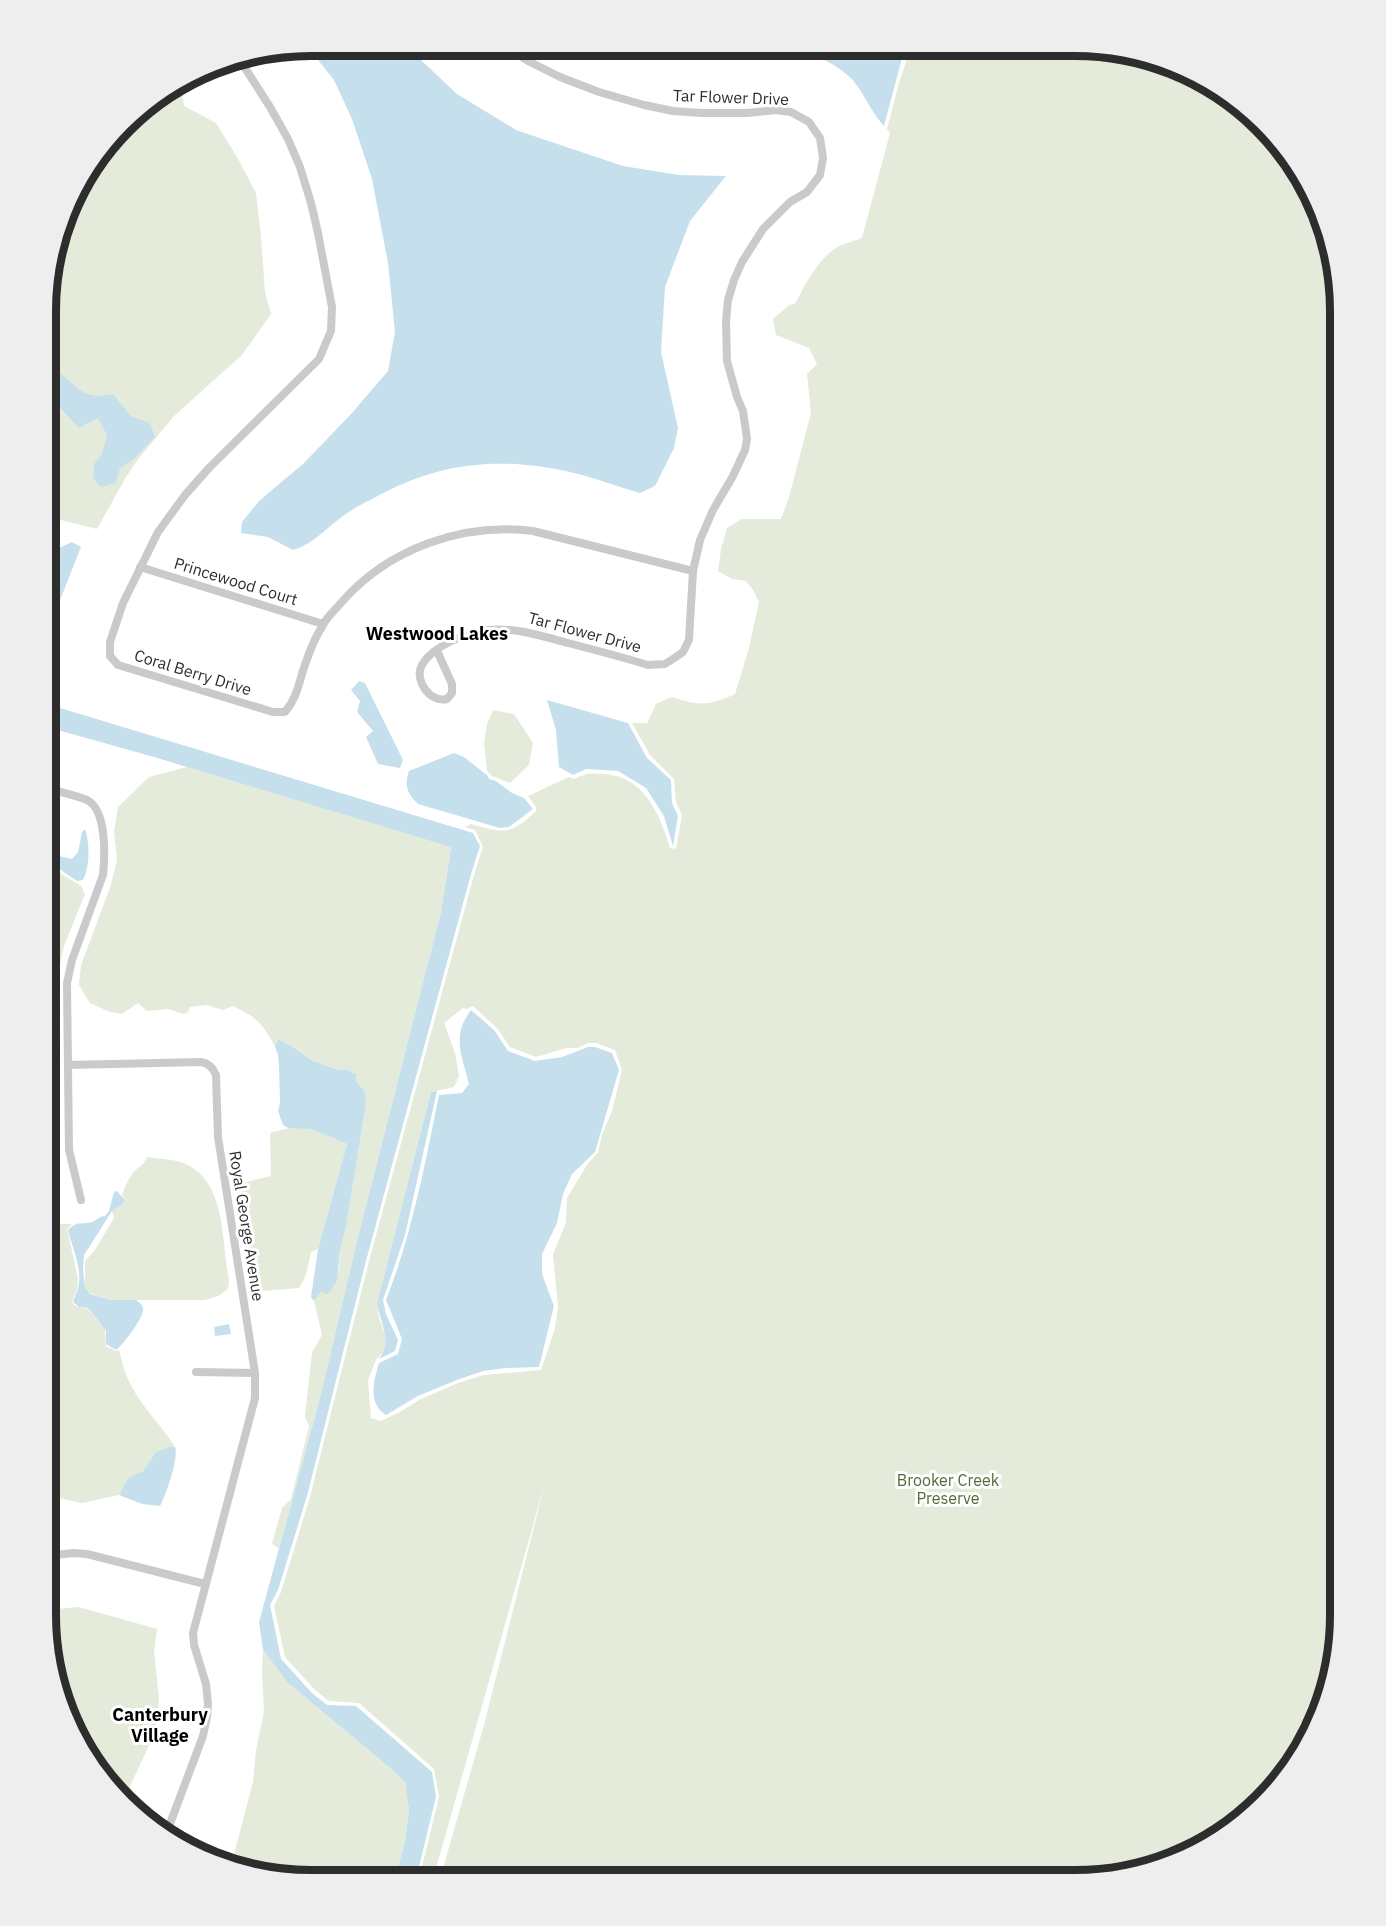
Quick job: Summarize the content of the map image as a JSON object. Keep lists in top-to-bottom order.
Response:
{
  "streets": {
    "street": [
      "Tar Flower Drive",
      "Princewood Court",
      "Coral Berry Drive",
      "Royal George Avenue"
    ]
  },
  "crossings": [
    ["Tar Flower Drive", "Coral Berry Drive"],
    ["Princewood Court", "Coral Berry Drive"]
  ],
  "districts": ["Westwood Lakes", "Canterbury Village"],
  "parks": ["Brooker Creek Preserve"]
}
